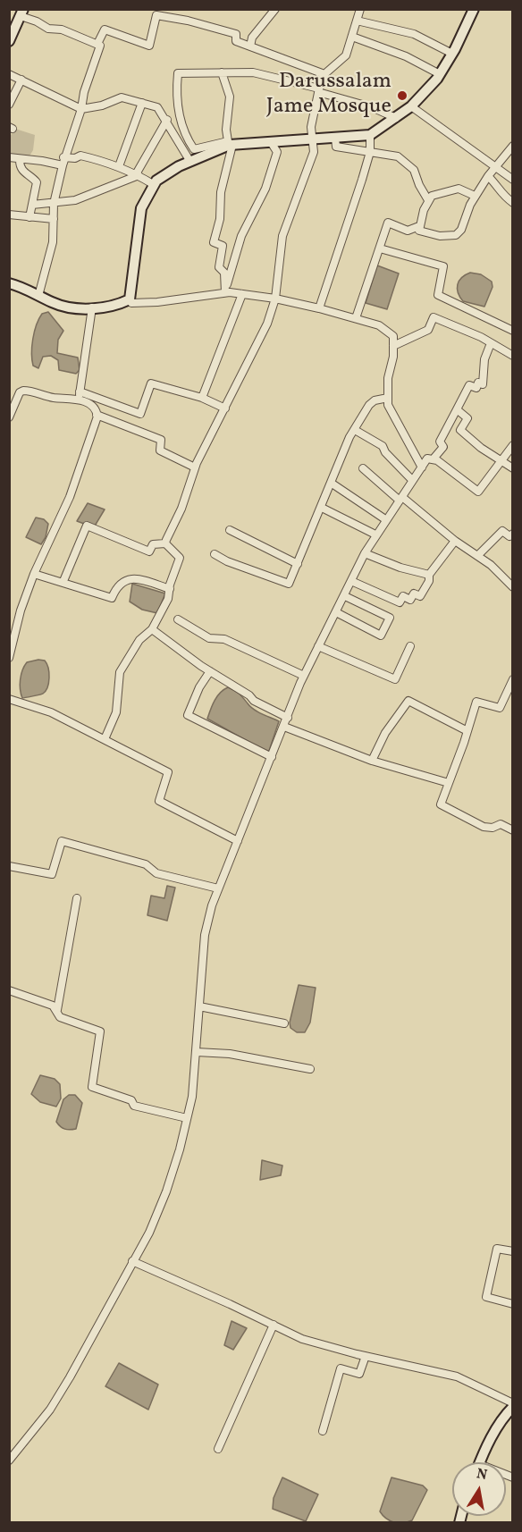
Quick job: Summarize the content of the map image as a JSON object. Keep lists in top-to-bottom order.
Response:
{
  "places": ["Darussalam Jame Mosque"],
  "north": "top"
}
